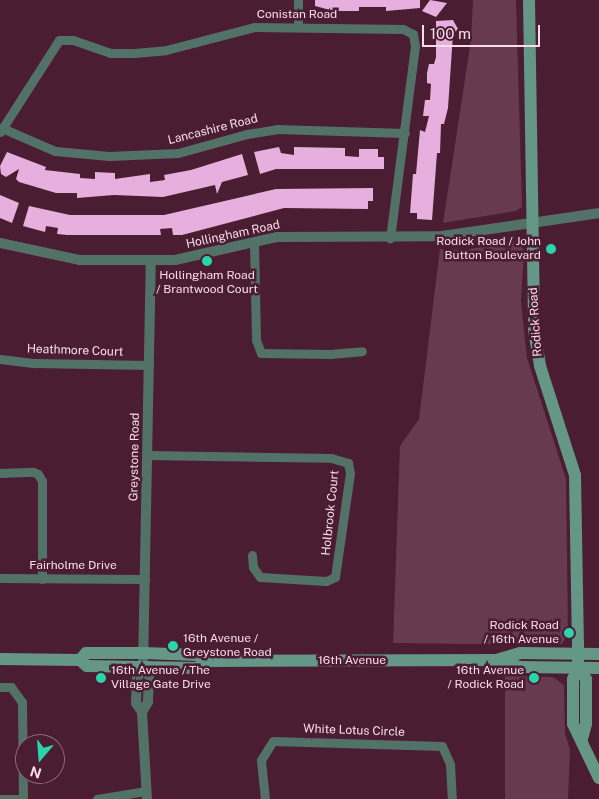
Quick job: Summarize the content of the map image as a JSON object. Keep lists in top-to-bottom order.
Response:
{
  "streets": {
    "main road": ["Rodick Road", "16th Avenue"],
    "street": [
      "Conistan Road",
      "Lancashire Road",
      "Hollingham Road",
      "Heathmore Court",
      "Greystone Road",
      "Holbrook Court",
      "Fairholme Drive",
      "White Lotus Circle"
    ]
  },
  "crossings": [
    ["Conistan Road", "Lancashire Road"],
    ["Conistan Road", "Hollingham Road"],
    ["Hollingham Road", "Rodick Road"],
    ["Hollingham Road", "Greystone Road"],
    ["Rodick Road", "16th Avenue"],
    ["Heathmore Court", "Greystone Road"],
    ["Greystone Road", "Holbrook Court"],
    ["Greystone Road", "Fairholme Drive"],
    ["Greystone Road", "16th Avenue"]
  ],
  "places": [
    "Rodick Road / John Button Boulevard",
    "Hollingham Road / Brantwood Court",
    "Rodick Road / 16th Avenue",
    "16th Avenue / Greystone Road",
    "16th Avenue / The Village Gate Drive",
    "16th Avenue / Rodick Road"
  ],
  "scale_bar": "100 m",
  "north": "bottom"
}
